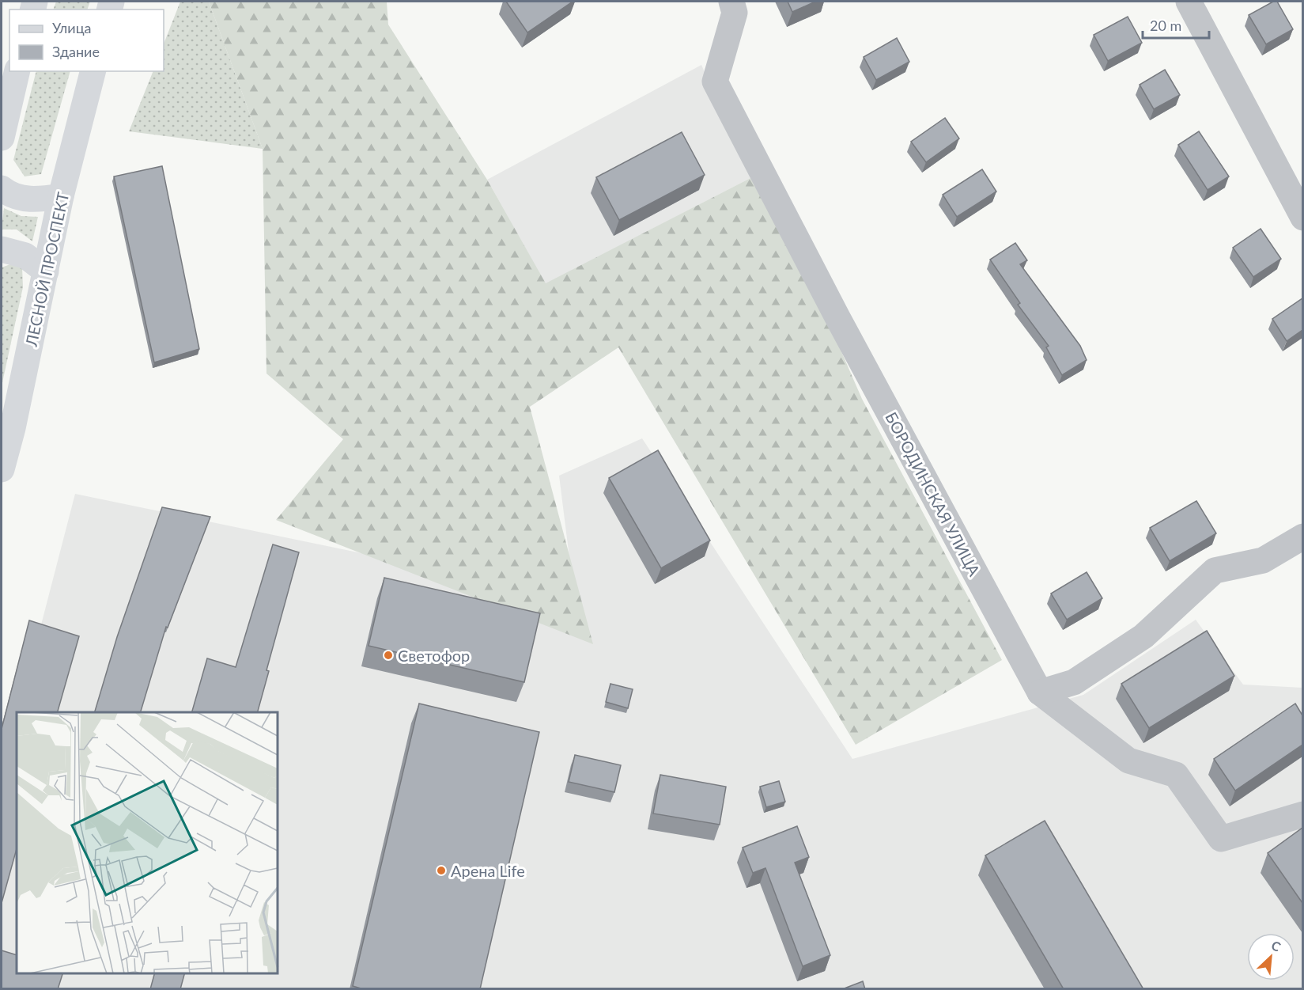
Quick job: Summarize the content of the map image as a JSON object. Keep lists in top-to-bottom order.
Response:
{
  "streets": {
    "main road": ["ЛЕСНОЙ ПРОСПЕКТ"],
    "street": ["БОРОДИНСКАЯ УЛИЦА"]
  },
  "places": ["Светофор", "Арена Life"],
  "legend": ["Улица", "Здание"],
  "scale_bar": "20 m",
  "north": "top right"
}
